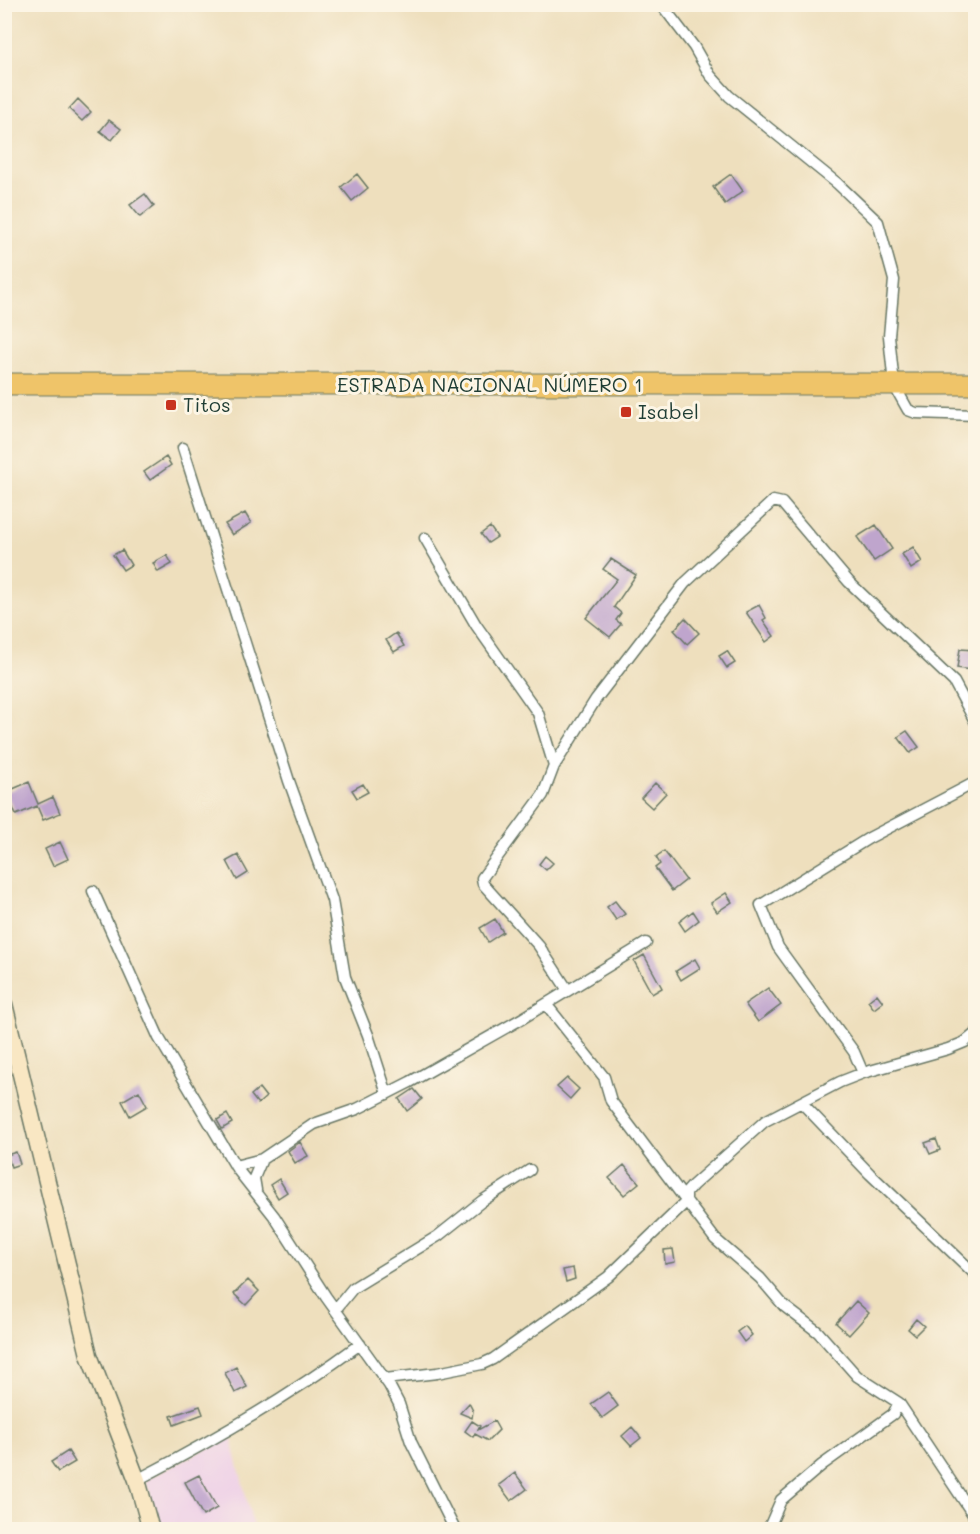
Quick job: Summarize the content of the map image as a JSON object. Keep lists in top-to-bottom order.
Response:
{
  "streets": {
    "highway": ["ESTRADA NACIONAL NÚMERO 1"]
  },
  "places": {
    "transit": ["Titos", "Isabel"]
  }
}
